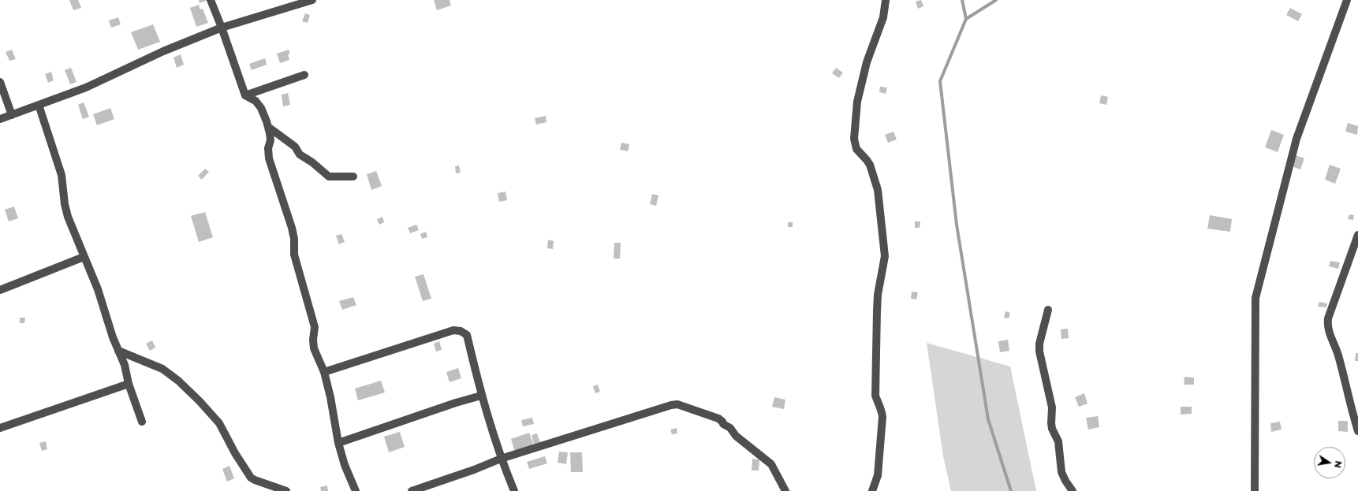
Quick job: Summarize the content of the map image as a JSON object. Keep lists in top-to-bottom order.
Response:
{
  "north": "right"
}
